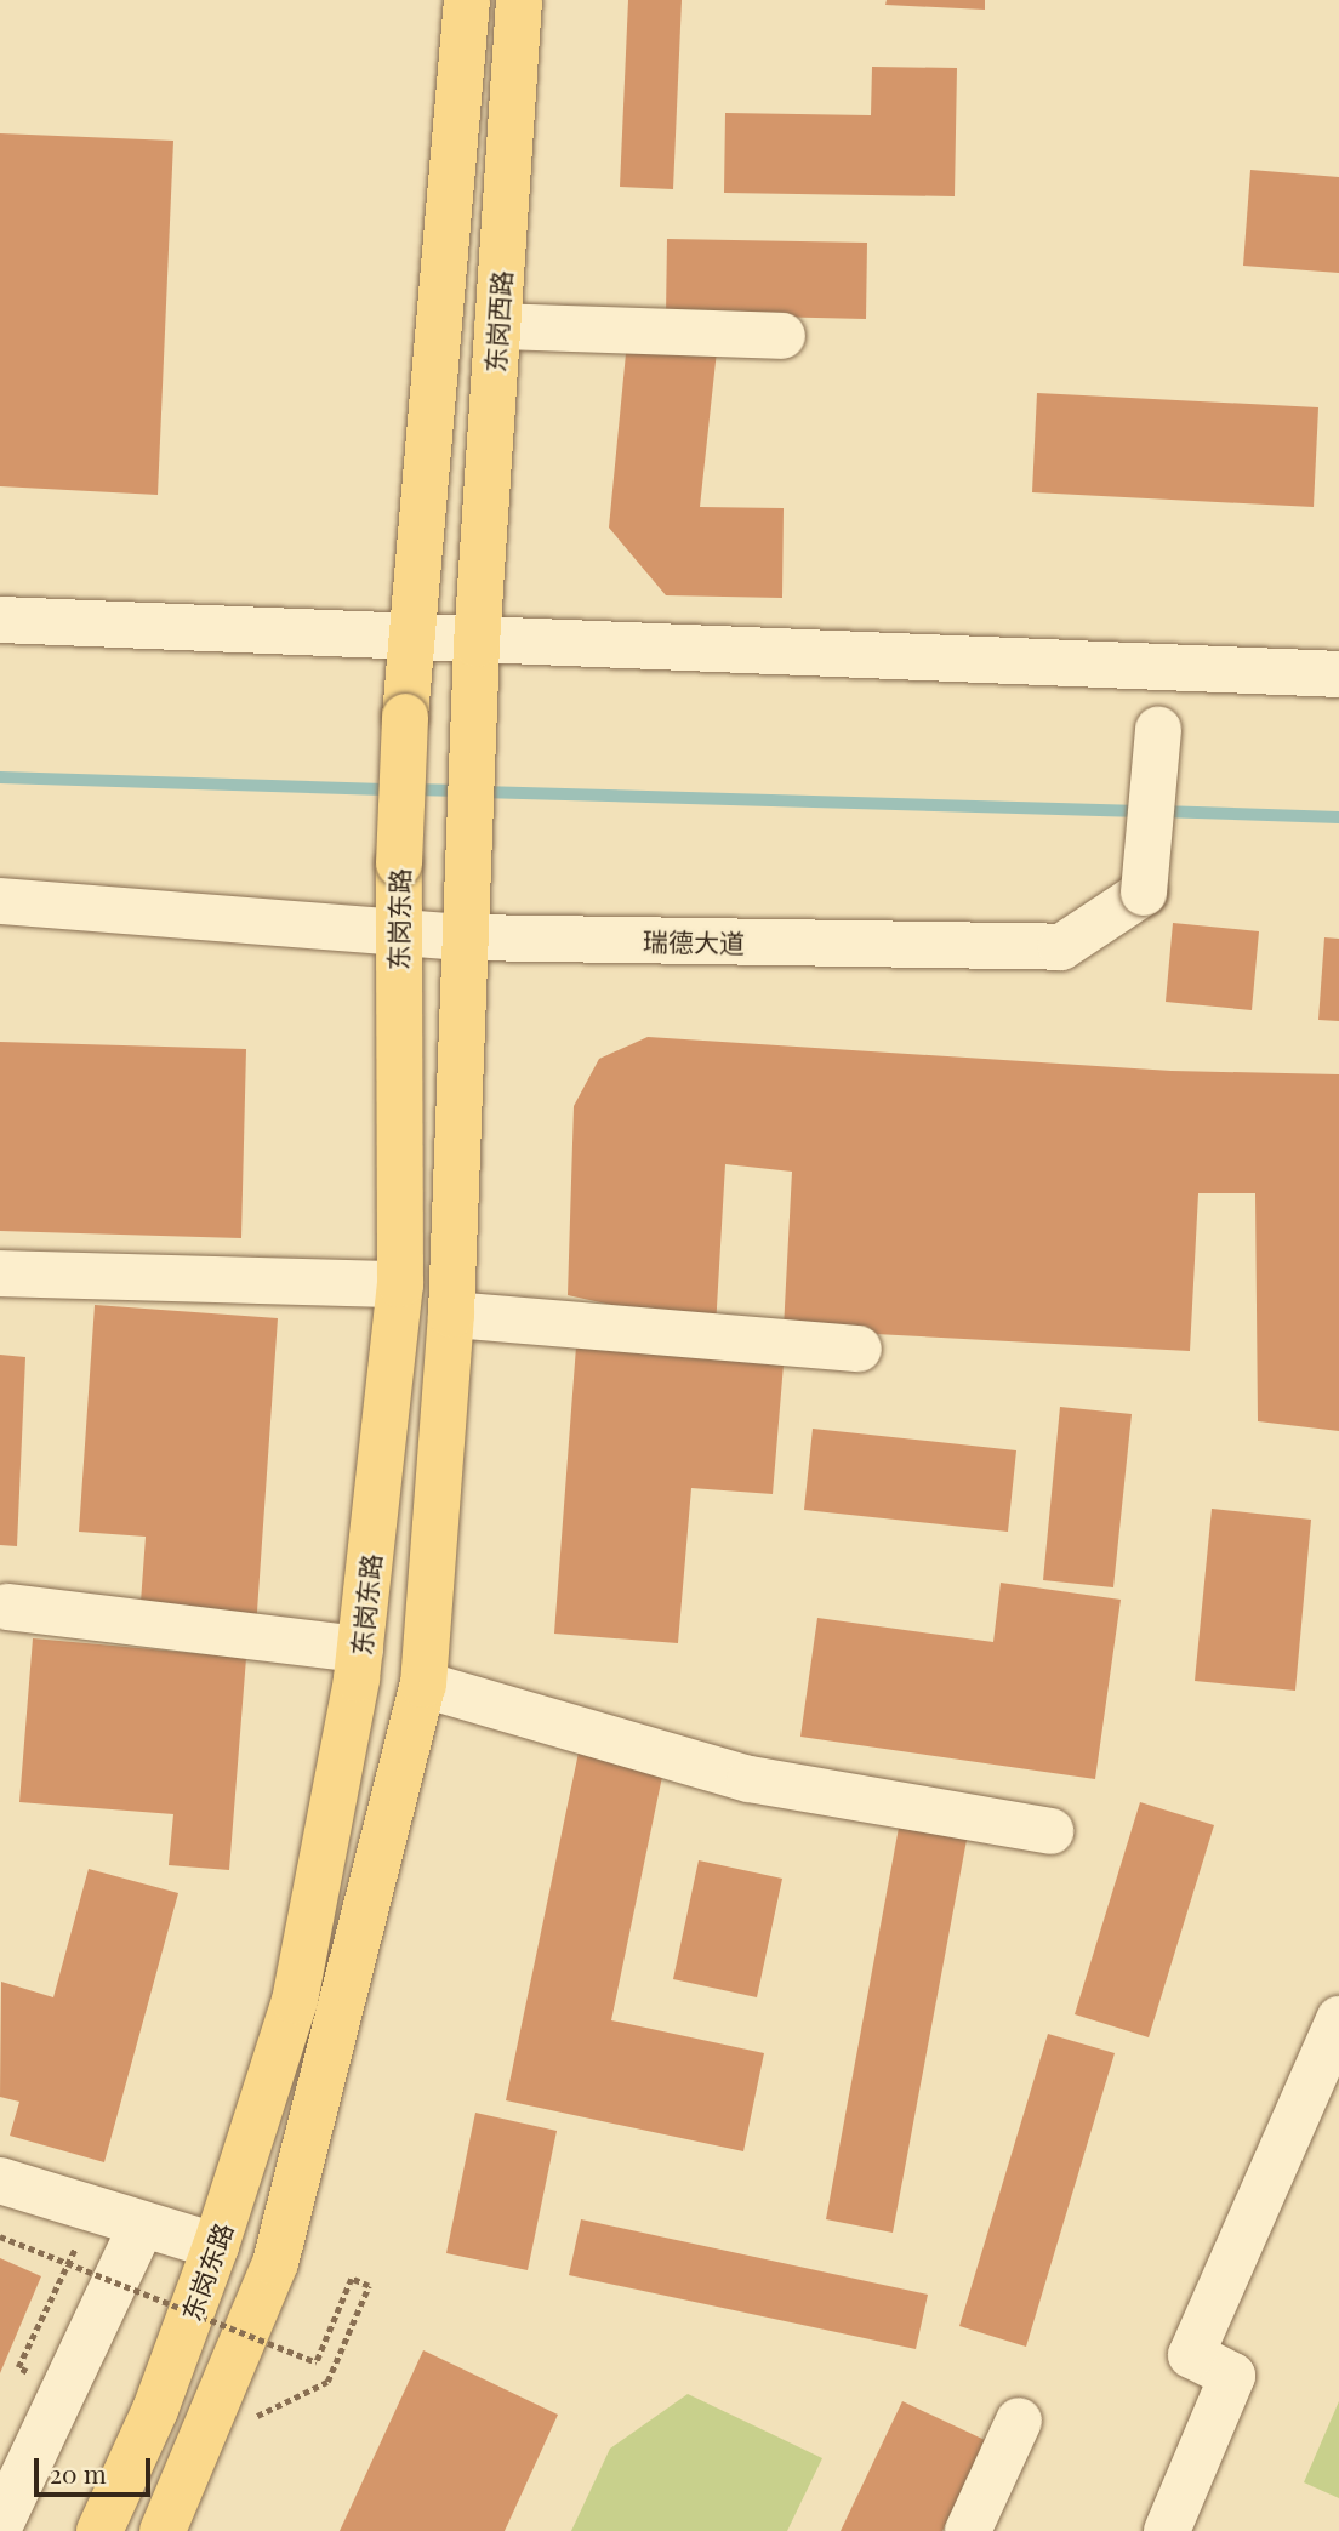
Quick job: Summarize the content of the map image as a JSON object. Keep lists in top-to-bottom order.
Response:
{
  "streets": {
    "main road": ["东岗西路", "东岗东路"],
    "street": ["瑞德大道"]
  },
  "crossings": [
    ["东岗东路", "瑞德大道"]
  ],
  "scale_bar": "20 m"
}
